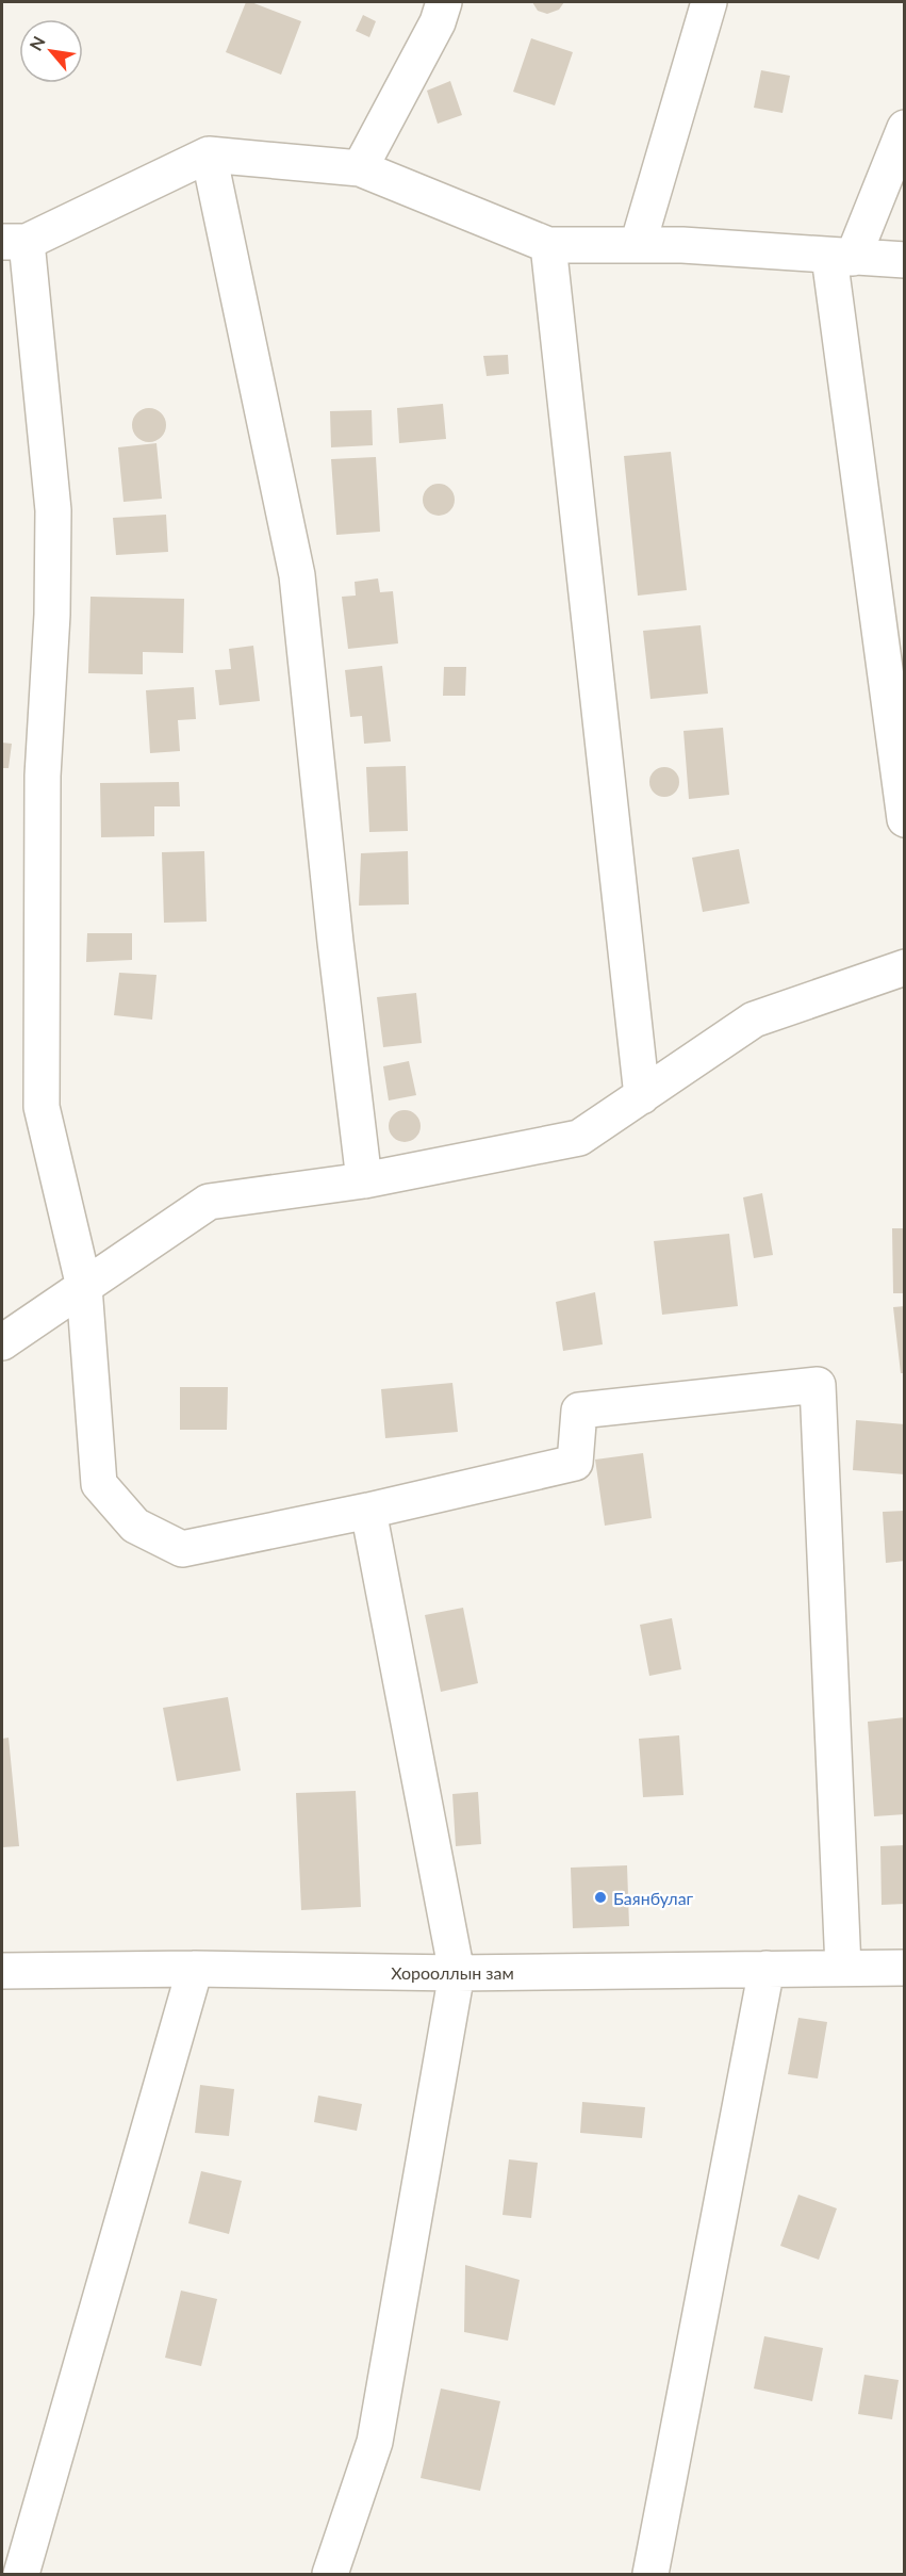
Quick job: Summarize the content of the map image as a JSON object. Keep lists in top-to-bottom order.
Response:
{
  "streets": {
    "street": ["Хорооллын зам"]
  },
  "places": ["Баянбулаг"],
  "north": "top left"
}
